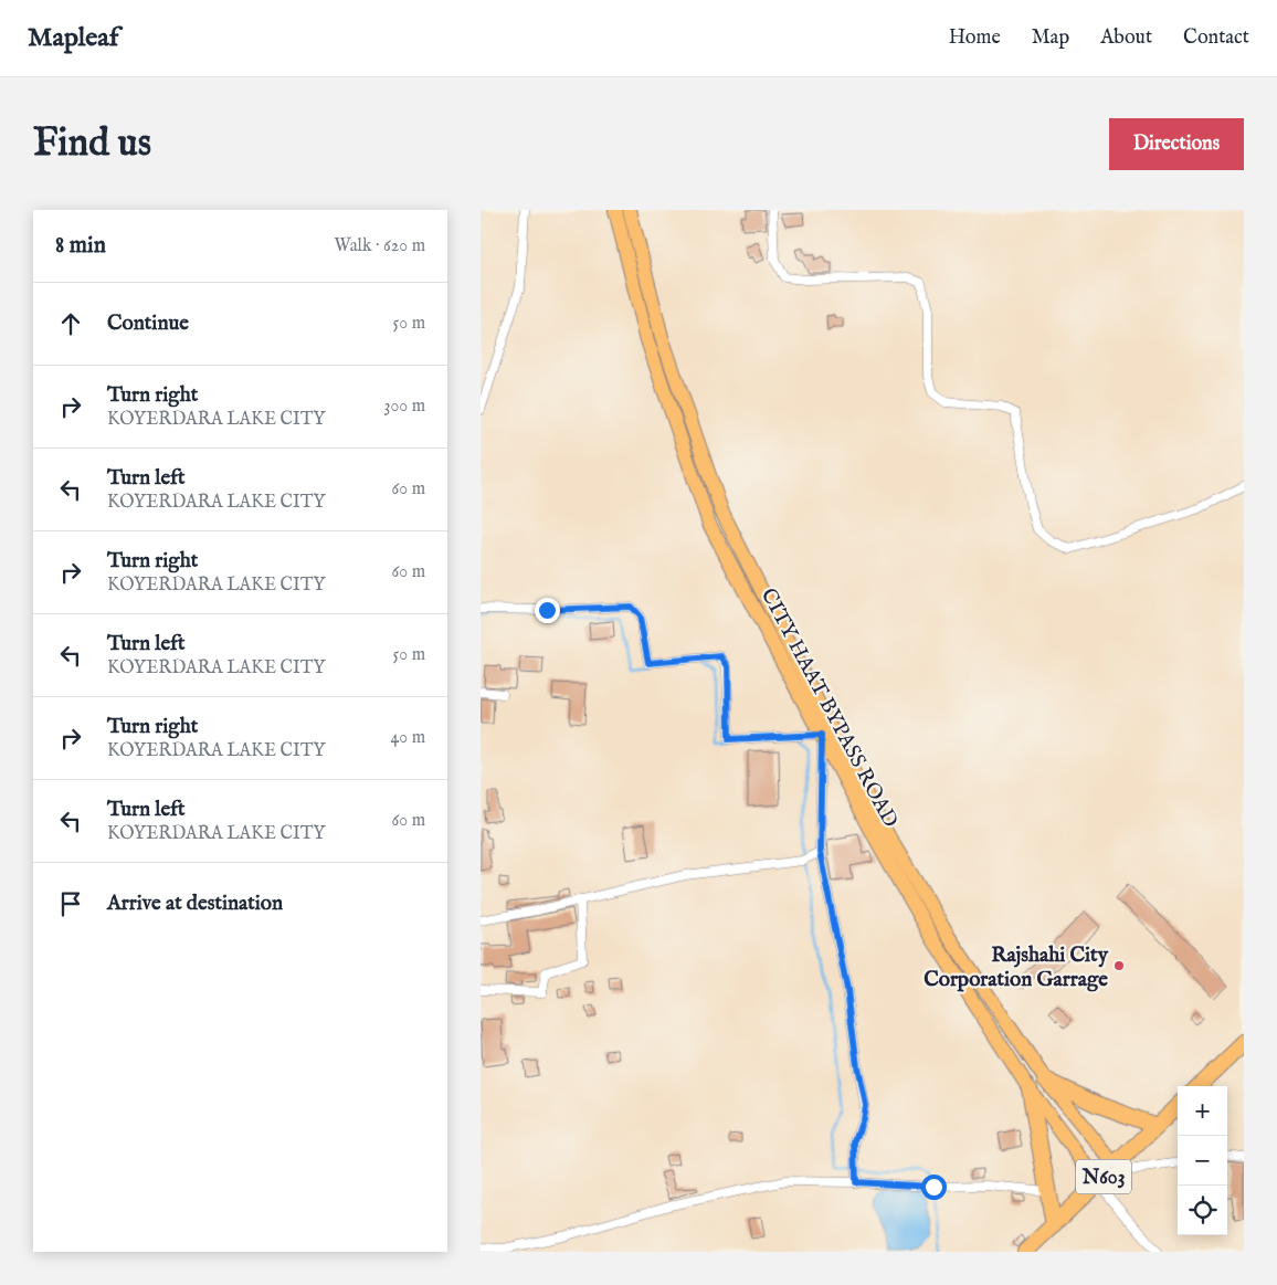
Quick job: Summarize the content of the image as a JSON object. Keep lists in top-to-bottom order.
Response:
{
  "streets": {
    "highway": ["N603"],
    "main road": ["CITY HAAT BYPASS ROAD"]
  },
  "crossings": [
    ["CITY HAAT BYPASS ROAD", "N603"]
  ],
  "places": ["Rajshahi City Corporation Garrage"],
  "page": {
    "header": "Mapleaf",
    "nav": [
      "Home",
      "Map",
      "About",
      "Contact"
    ],
    "buttons": "Directions",
    "title": "Find us",
    "heading": ["8 min", "Walk · 620 m"],
    "list": [
      ["Continue", "50 m"],
      ["Turn right", "KOYERDARA LAKE CITY", "300 m"],
      ["Turn left", "KOYERDARA LAKE CITY", "60 m"],
      ["Turn right", "KOYERDARA LAKE CITY", "60 m"],
      ["Turn left", "KOYERDARA LAKE CITY", "50 m"],
      ["Turn right", "KOYERDARA LAKE CITY", "40 m"],
      ["Turn left", "KOYERDARA LAKE CITY", "60 m"],
      "Arrive at destination"
    ],
    "map_buttons": ["+", "−"]
  }
}
